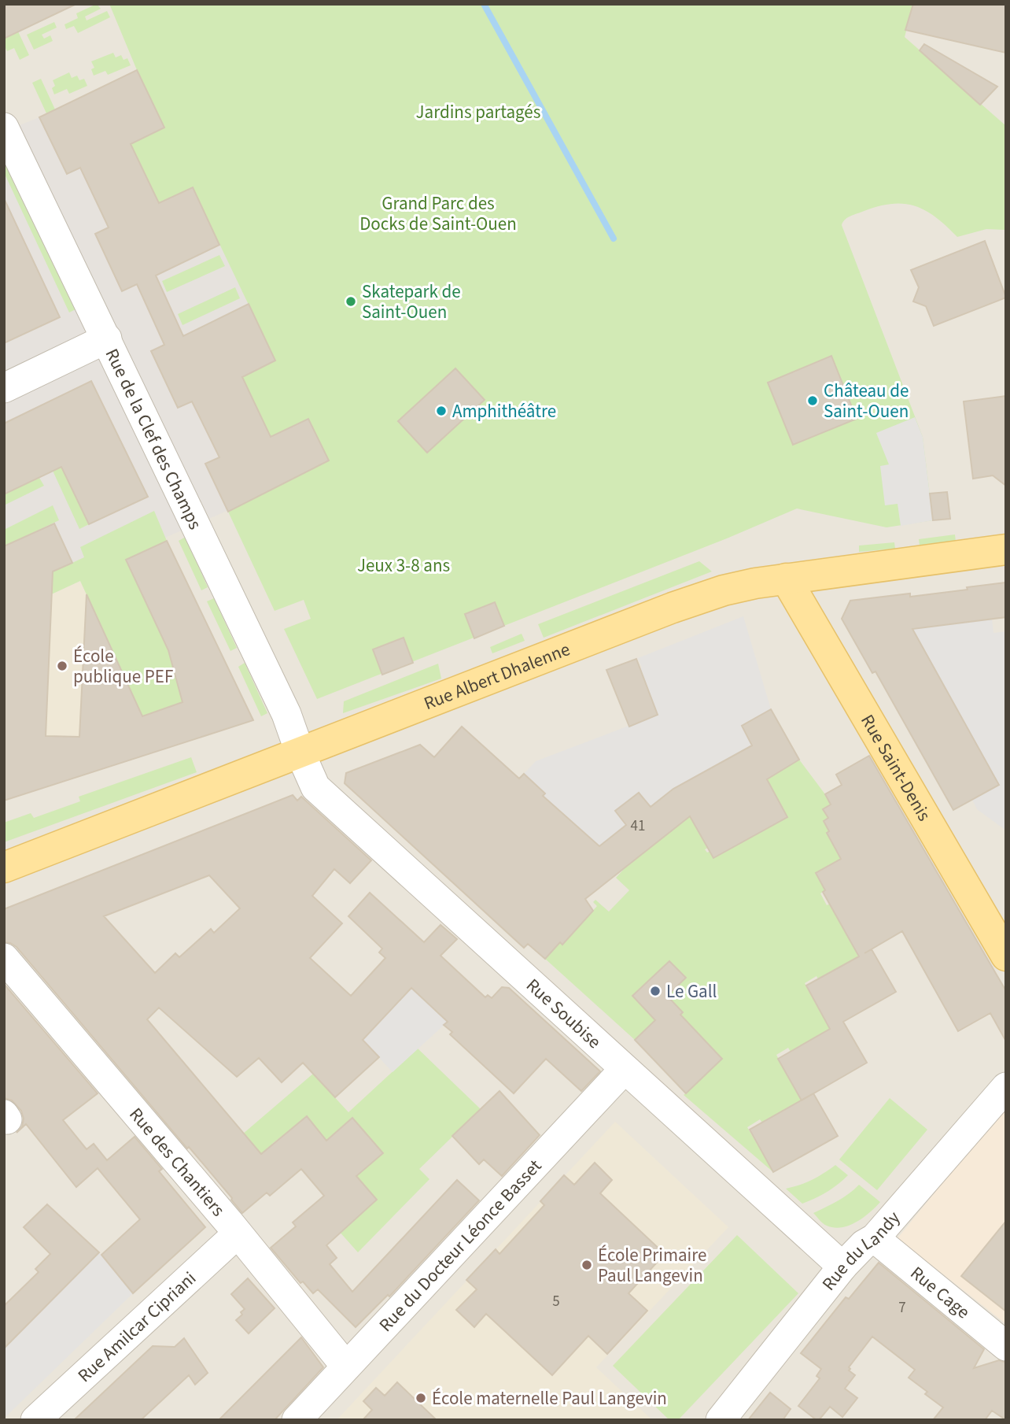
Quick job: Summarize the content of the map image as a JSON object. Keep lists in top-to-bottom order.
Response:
{
  "streets": {
    "main road": ["Rue Albert Dhalenne", "Rue Saint-Denis"],
    "street": [
      "Rue de la Clef des Champs",
      "Rue Soubise",
      "Rue des Chantiers",
      "Rue du Docteur Léonce Basset",
      "Rue du Landy",
      "Rue Cage",
      "Rue Amilcar Cipriani"
    ]
  },
  "crossings": [
    ["Rue de la Clef des Champs", "Rue Albert Dhalenne"],
    ["Rue de la Clef des Champs", "Rue Soubise"],
    ["Rue Albert Dhalenne", "Rue Saint-Denis"],
    ["Rue Albert Dhalenne", "Rue Soubise"],
    ["Rue Soubise", "Rue du Docteur Léonce Basset"],
    ["Rue Soubise", "Rue du Landy"],
    ["Rue des Chantiers", "Rue du Docteur Léonce Basset"],
    ["Rue des Chantiers", "Rue Amilcar Cipriani"],
    ["Rue du Landy", "Rue Cage"]
  ],
  "parks": ["Jardins partagés", "Grand Parc des Docks de Saint-Ouen", "Jeux 3-8 ans"],
  "places": [
    "Skatepark de Saint-Ouen",
    "Château de Saint-Ouen",
    "Amphithéâtre",
    "École publique PEF",
    "Le Gall",
    "École Primaire Paul Langevin",
    "École maternelle Paul Langevin"
  ],
  "house_numbers": ["41", "5", "7"]
}
